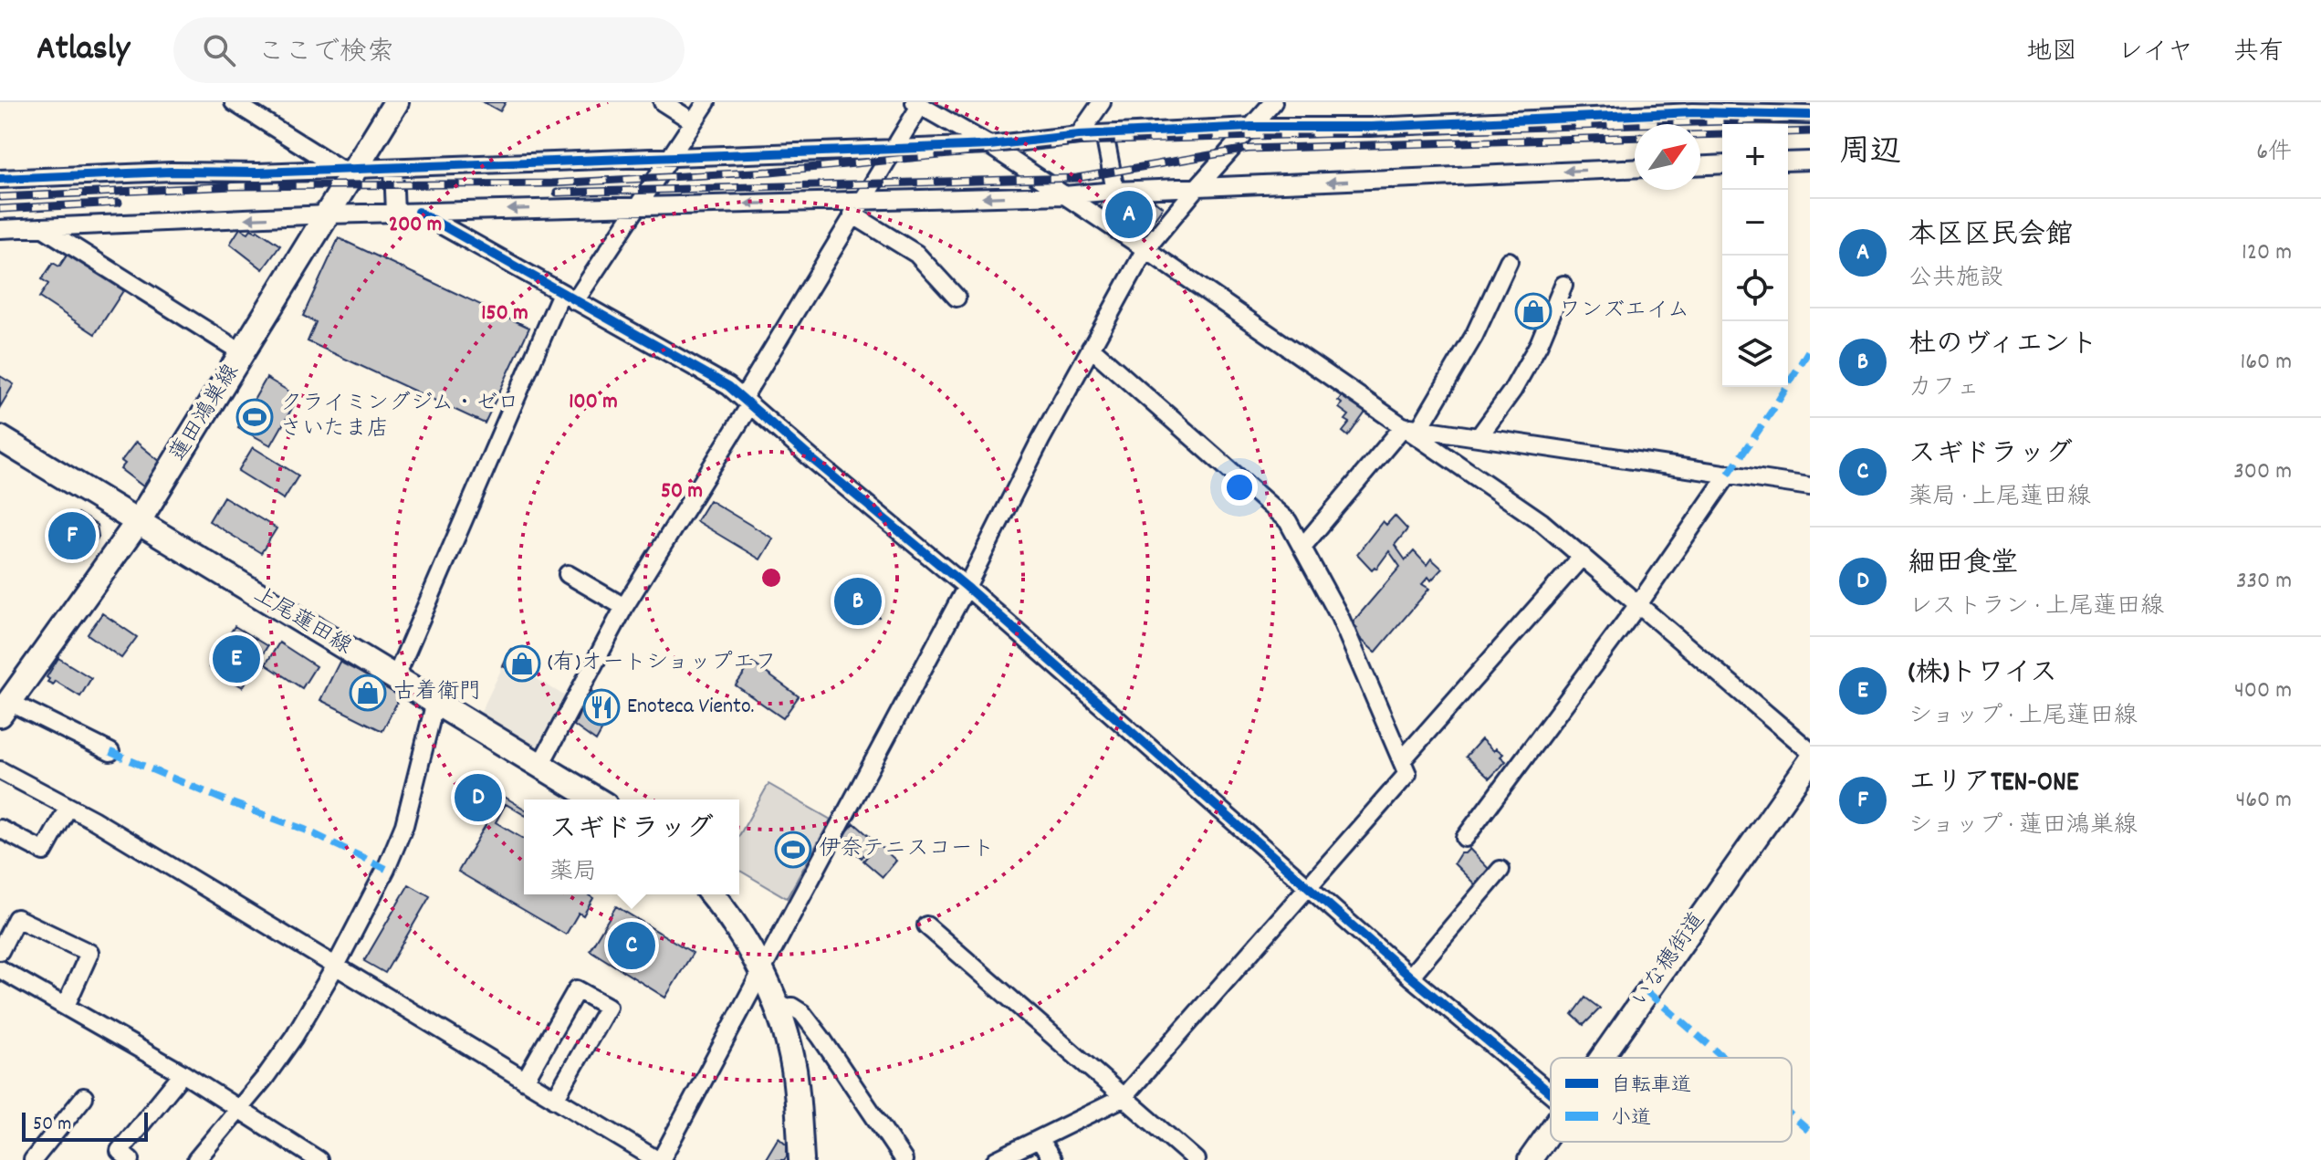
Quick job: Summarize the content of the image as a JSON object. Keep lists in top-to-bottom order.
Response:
{
  "streets": {
    "main road": ["蓮田鴻巣線", "上尾蓮田線"],
    "street": ["いな穂街道"]
  },
  "crossings": [
    ["蓮田鴻巣線", "上尾蓮田線"]
  ],
  "places": {
    "shop": ["ワンズエイム", "(有)オートショップエフ", "古着衛門"],
    "sports": ["クライミングジム・ゼロ さいたま店", "伊奈テニスコート"],
    "restaurant": ["Enoteca Viento."]
  },
  "legend": ["自転車道", "小道"],
  "scale_bar": "50 m",
  "north": "top right",
  "page": {
    "header": "Atlasly",
    "search": "ここで検索",
    "nav": ["地図", "レイヤ", "共有"],
    "heading": ["周辺", "6件"],
    "map_buttons": ["+", "−"],
    "pins": [
      "A",
      "F",
      "B",
      "E",
      "D",
      "C"
    ],
    "list": [
      {
        "mark": "A",
        "name": "本区区民会館",
        "note": "公共施設",
        "value": "120 m"
      },
      {
        "mark": "B",
        "name": "杜のヴィエント",
        "note": "カフェ",
        "value": "160 m"
      },
      {
        "mark": "C",
        "name": "スギドラッグ",
        "note": "薬局 · 上尾蓮田線",
        "value": "300 m"
      },
      {
        "mark": "D",
        "name": "細田食堂",
        "note": "レストラン · 上尾蓮田線",
        "value": "330 m"
      },
      {
        "mark": "E",
        "name": "(株)トワイス",
        "note": "ショップ · 上尾蓮田線",
        "value": "400 m"
      },
      {
        "mark": "F",
        "name": "エリアTEN-ONE",
        "note": "ショップ · 蓮田鴻巣線",
        "value": "460 m"
      }
    ],
    "popup": ["スギドラッグ", "薬局"],
    "scale": "50 m"
  },
  "rings": [
    "200 m",
    "150 m",
    "100 m",
    "50 m"
  ]
}
